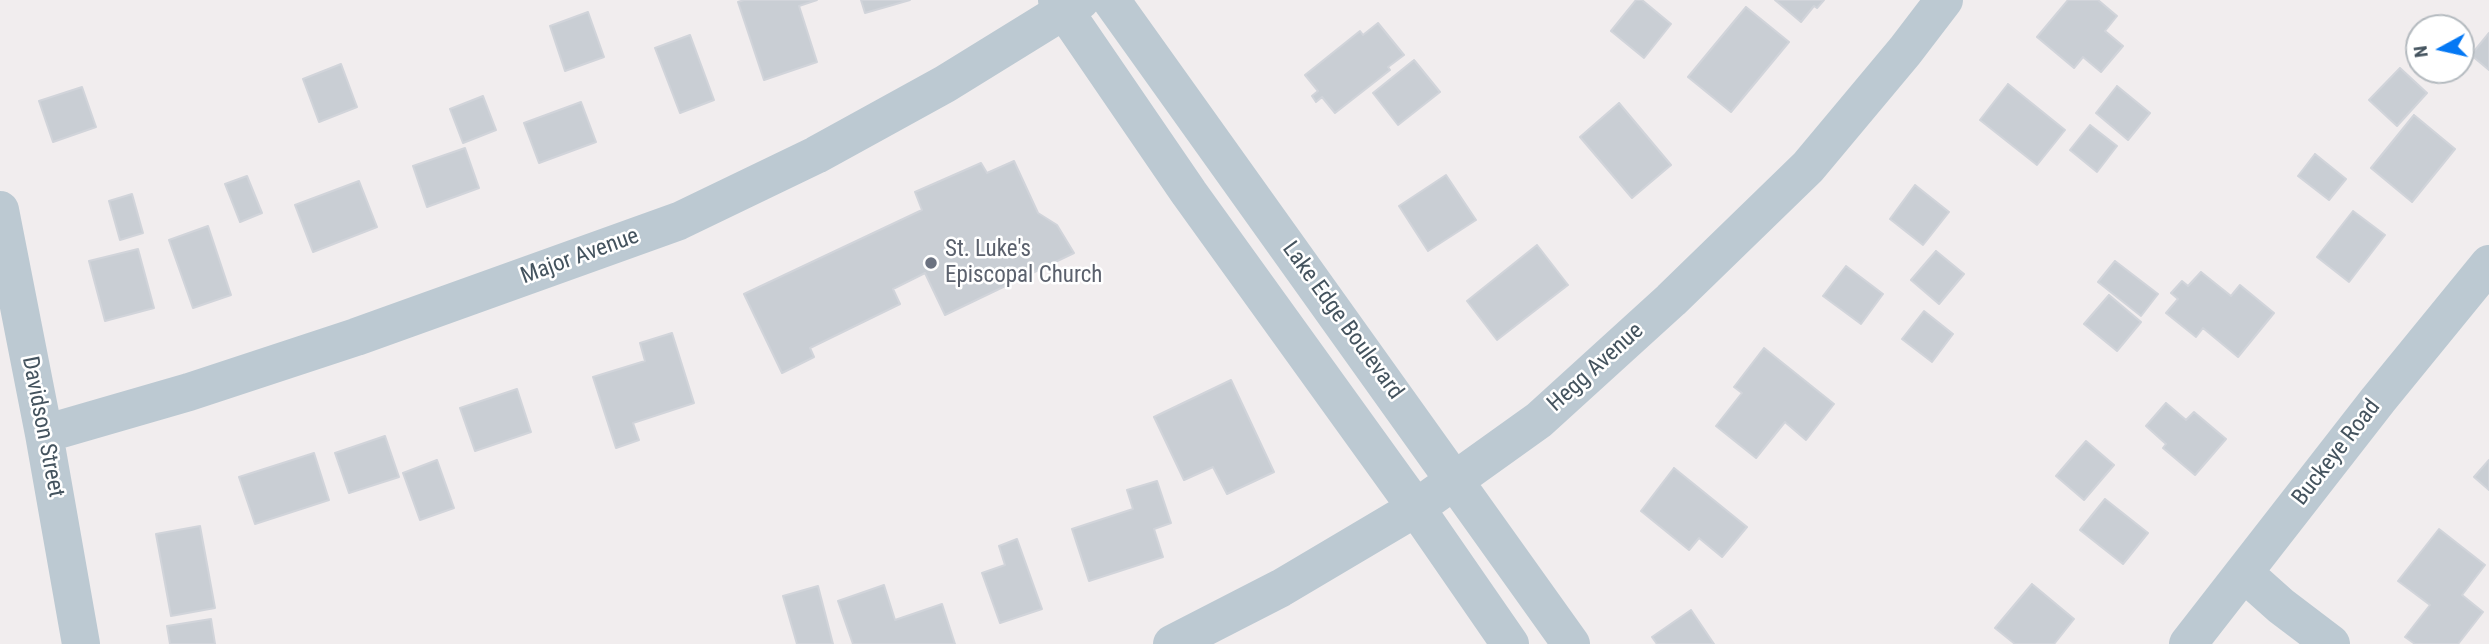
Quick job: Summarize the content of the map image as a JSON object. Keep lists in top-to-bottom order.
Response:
{
  "streets": {
    "street": [
      "Major Avenue",
      "Lake Edge Boulevard",
      "Hegg Avenue",
      "Davidson Street",
      "Buckeye Road"
    ]
  },
  "crossings": [
    ["Major Avenue", "Davidson Street"],
    ["Lake Edge Boulevard", "Hegg Avenue"]
  ],
  "places": ["St. Luke's Episcopal Church"],
  "north": "left"
}
